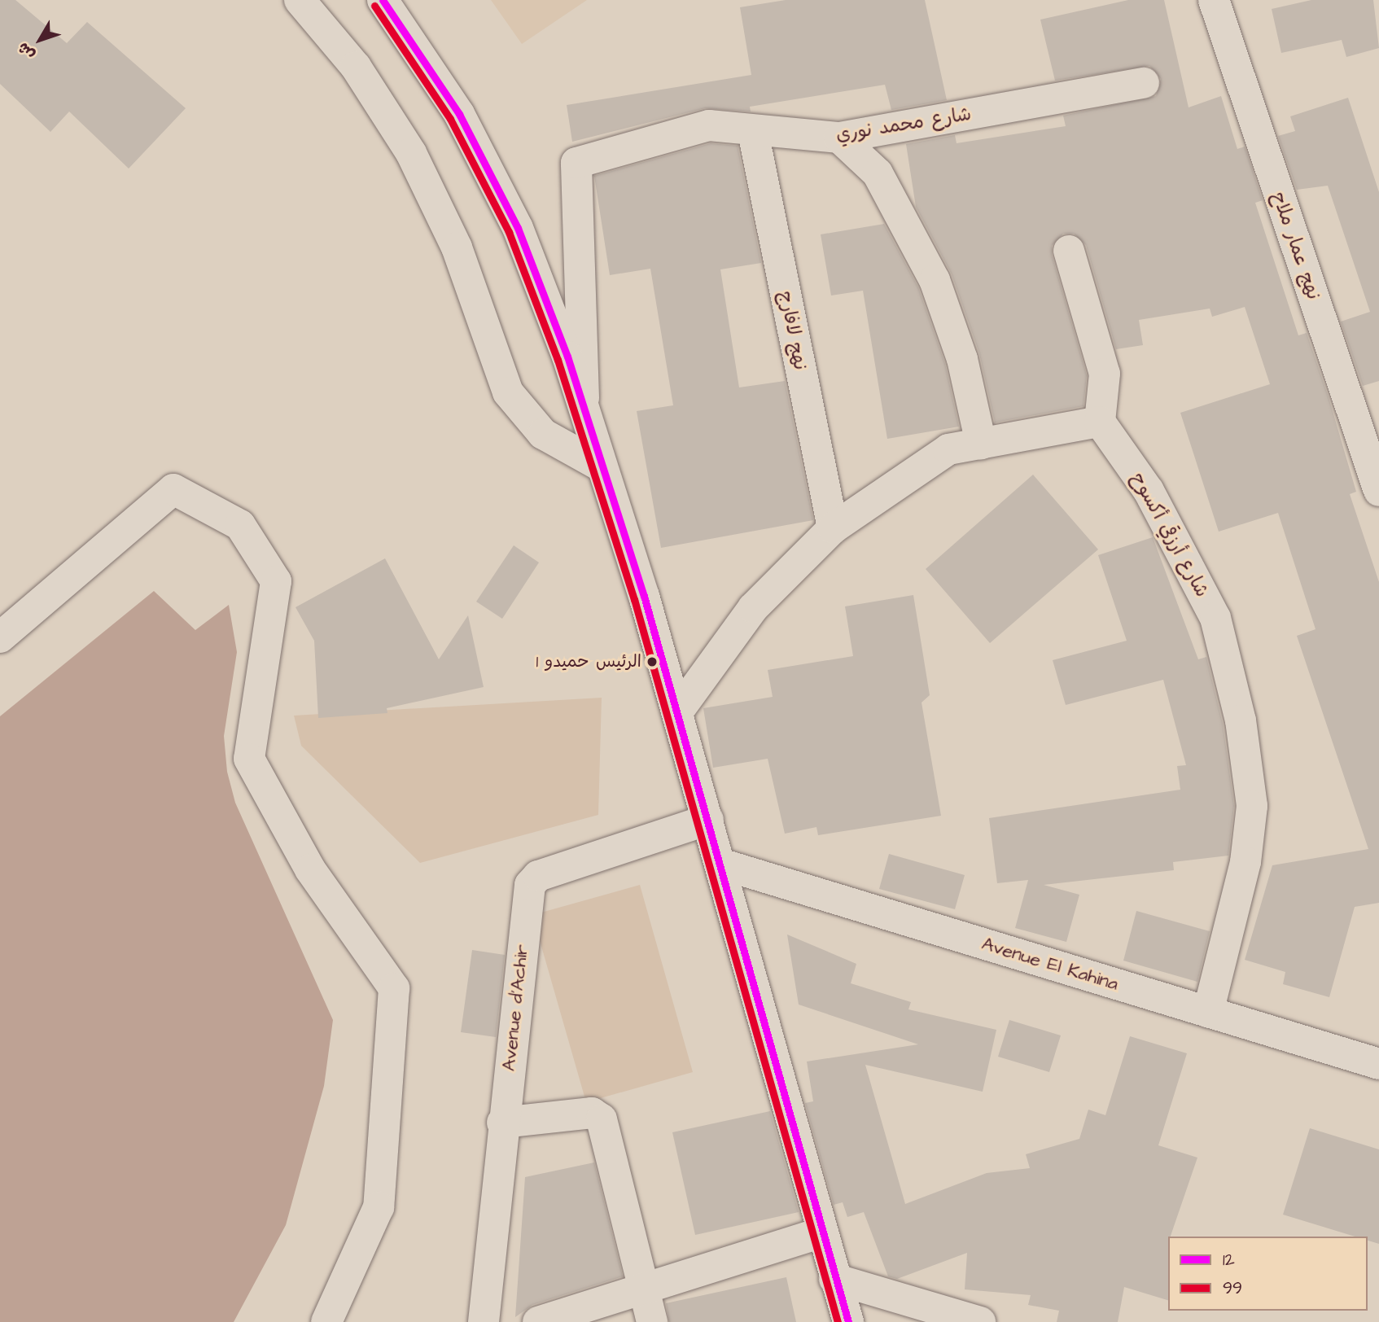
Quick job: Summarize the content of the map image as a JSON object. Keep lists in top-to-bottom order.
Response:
{
  "streets": {
    "street": [
      "شارع محمد نوري",
      "نهج عمار ملاح",
      "نهج لافارج",
      "شارع أرزقي أكسوح",
      "Avenue El Kahina",
      "Avenue d'Achir"
    ]
  },
  "crossings": [
    ["شارع محمد نوري", "نهج لافارج"],
    ["شارع أرزقي أكسوح", "Avenue El Kahina"]
  ],
  "places": ["الرئيس حميدو 1"],
  "lines": ["transit line 12", "transit line 99"],
  "legend": ["12", "99"],
  "north": "bottom left"
}
